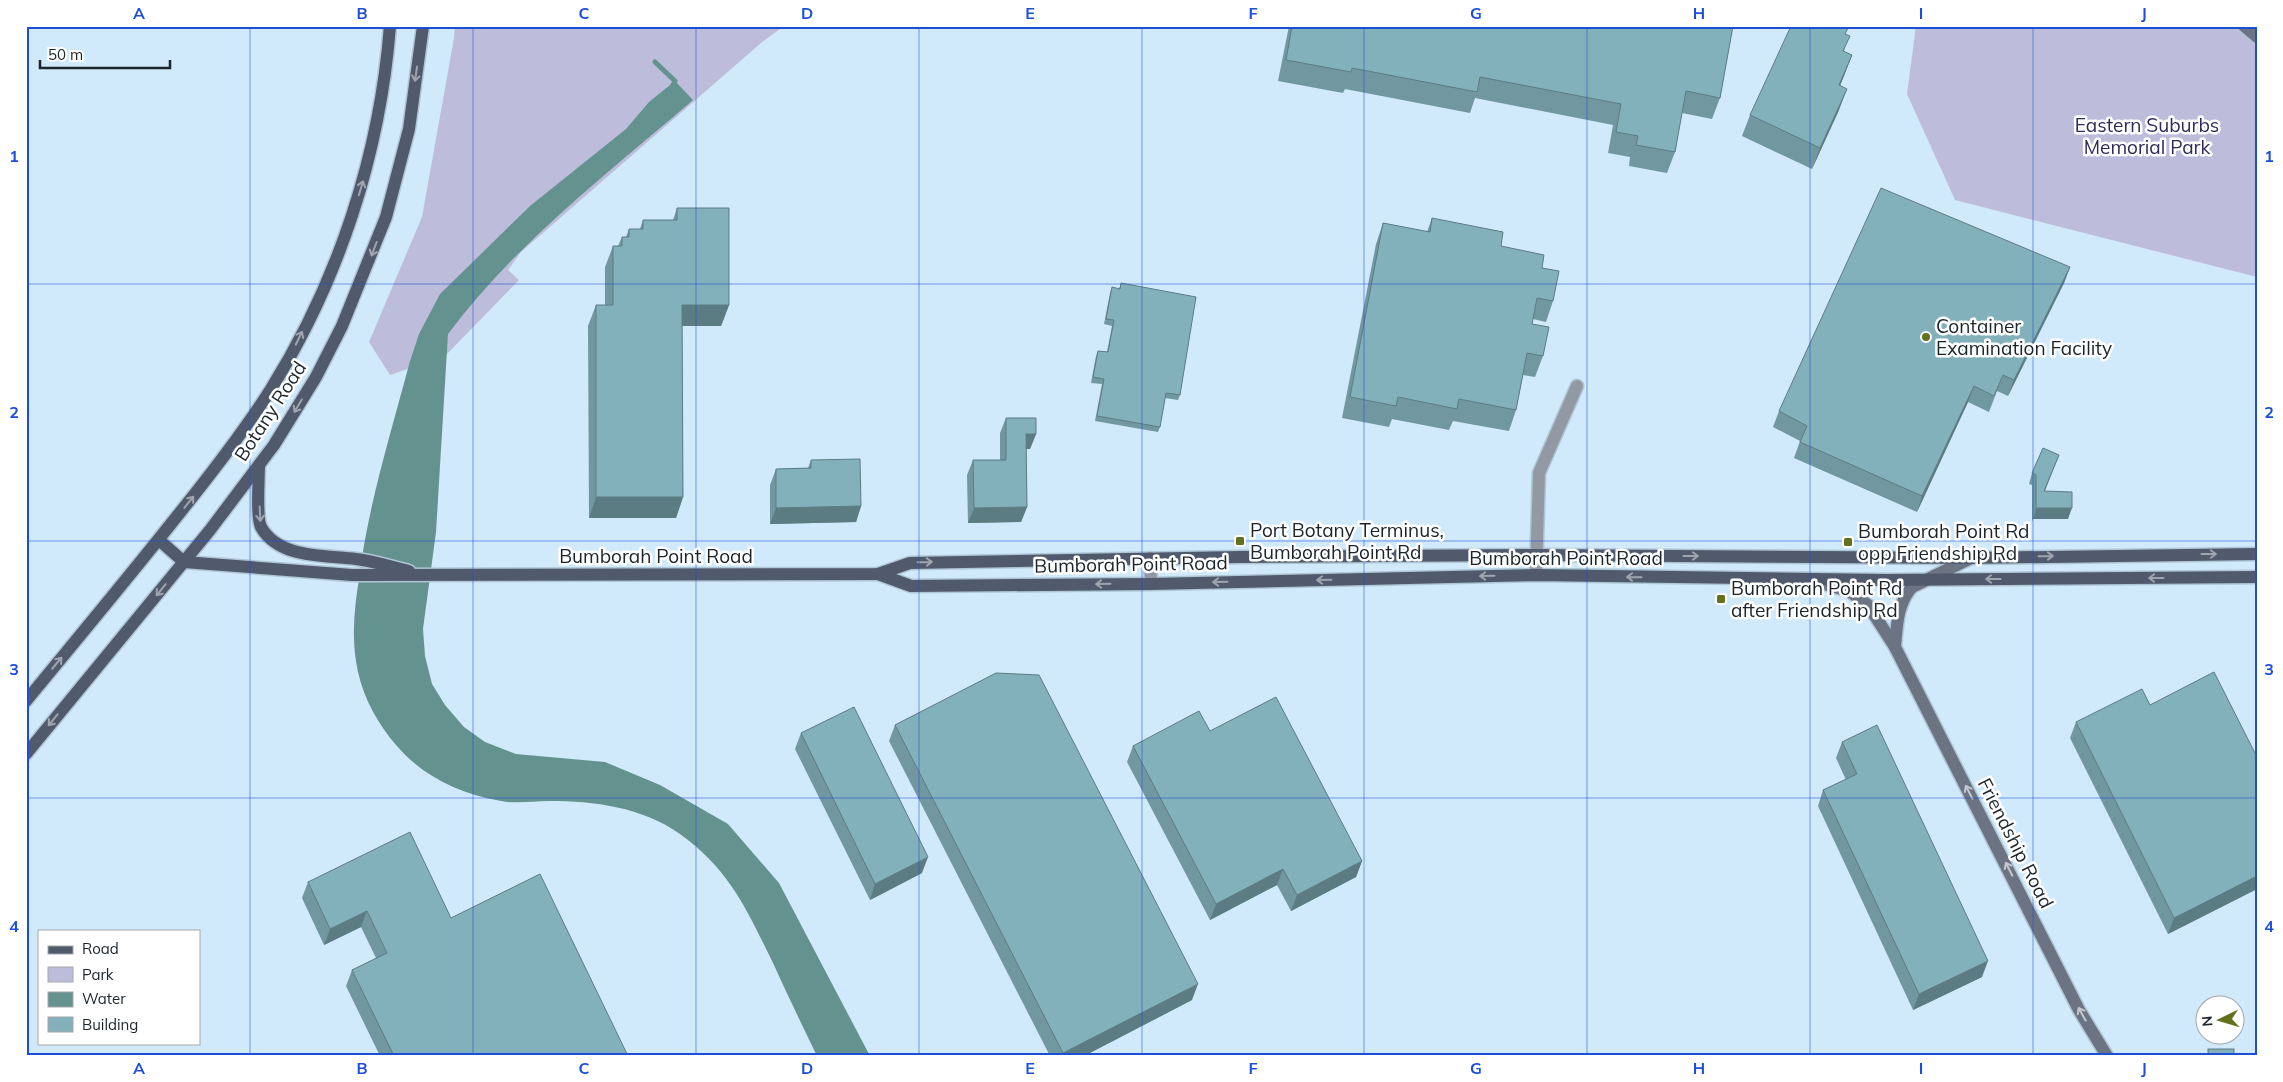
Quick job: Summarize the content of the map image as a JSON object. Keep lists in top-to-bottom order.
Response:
{
  "streets": {
    "main road": ["Botany Road", "Bumborah Point Road"],
    "street": ["Friendship Road"]
  },
  "crossings": [
    ["Botany Road", "Bumborah Point Road"],
    ["Bumborah Point Road", "Friendship Road"]
  ],
  "one_way": ["Friendship Road"],
  "parks": ["Eastern Suburbs Memorial Park"],
  "places": {
    "other": ["Container Examination Facility"],
    "transit": ["Port Botany Terminus, Bumborah Point Rd", "Bumborah Point Rd opp Friendship Rd", "Bumborah Point Rd after Friendship Rd"]
  },
  "legend": [
    "Road",
    "Park",
    "Water",
    "Building"
  ],
  "scale_bar": "50 m",
  "north": "left",
  "grid": {
    "columns": [
      "A",
      "B",
      "C",
      "D",
      "E",
      "F",
      "G",
      "H",
      "I",
      "J"
    ],
    "rows": [
      "1",
      "2",
      "3",
      "4"
    ]
  }
}
